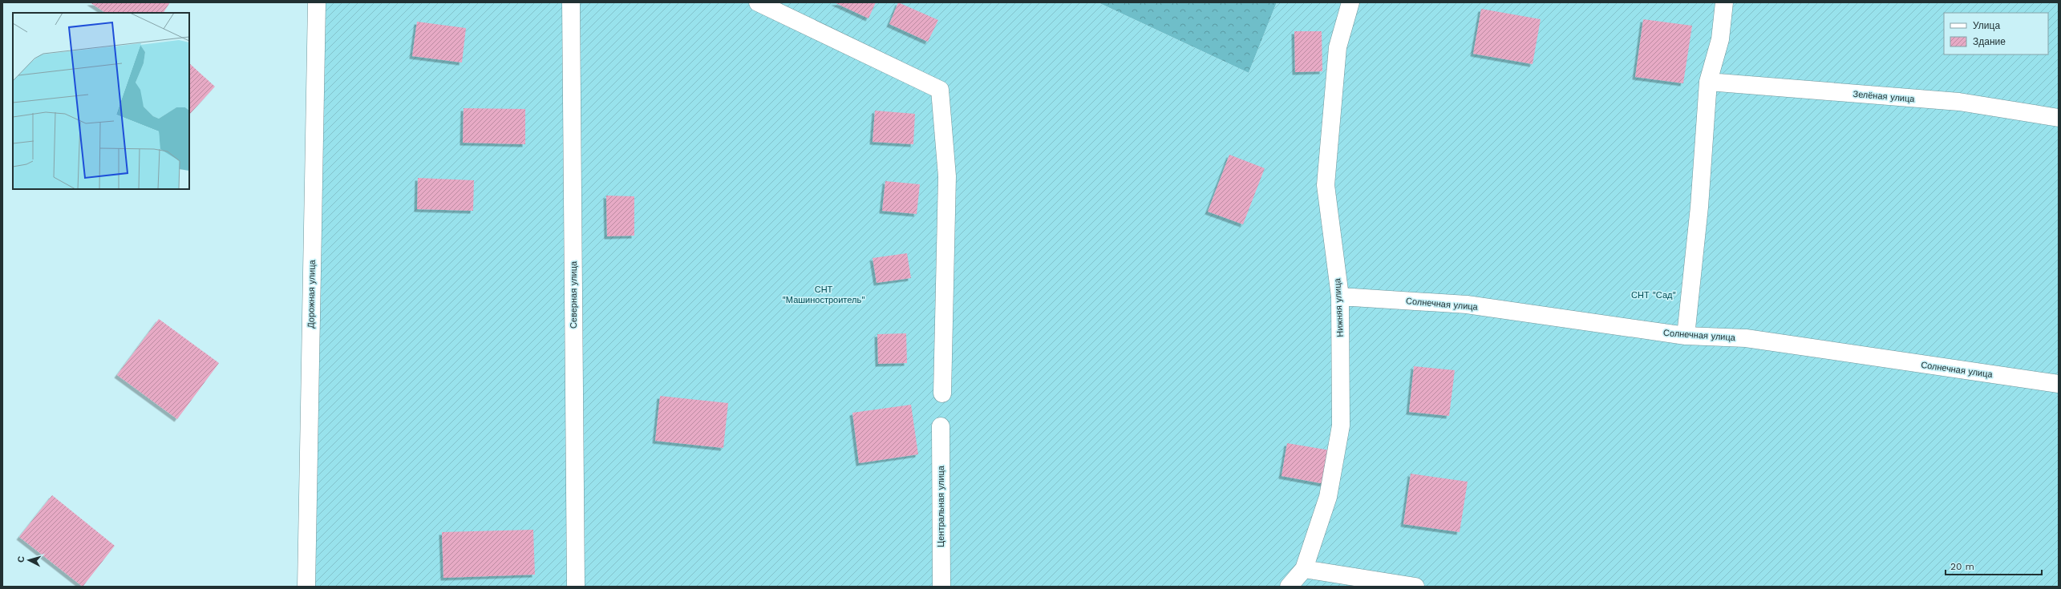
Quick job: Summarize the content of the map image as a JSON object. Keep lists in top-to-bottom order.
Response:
{
  "streets": {
    "street": [
      "Зелёная улица",
      "Дорожная улица",
      "Северная улица",
      "Солнечная улица",
      "Нижняя улица",
      "Центральная улица"
    ]
  },
  "crossings": [
    ["Солнечная улица", "Нижняя улица"]
  ],
  "parks": ["СНТ \"Машиностроитель\"", "СНТ \"Сад\""],
  "legend": ["Улица", "Здание"],
  "scale_bar": "20 m",
  "north": "left"
}
